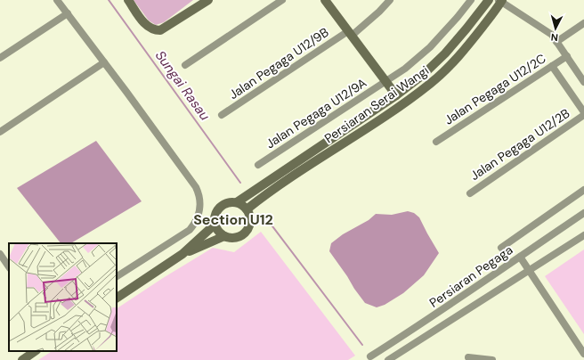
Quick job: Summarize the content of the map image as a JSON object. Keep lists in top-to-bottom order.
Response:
{
  "streets": {
    "street": [
      "Jalan Pegaga U12/9B",
      "Jalan Pegaga U12/2C",
      "Persiaran Serai Wangi",
      "Jalan Pegaga U12/9A",
      "Jalan Pegaga U12/2B",
      "Persiaran Pegaga"
    ]
  },
  "districts": ["Section U12"],
  "water": ["Sungai Rasau"],
  "north": "bottom"
}
